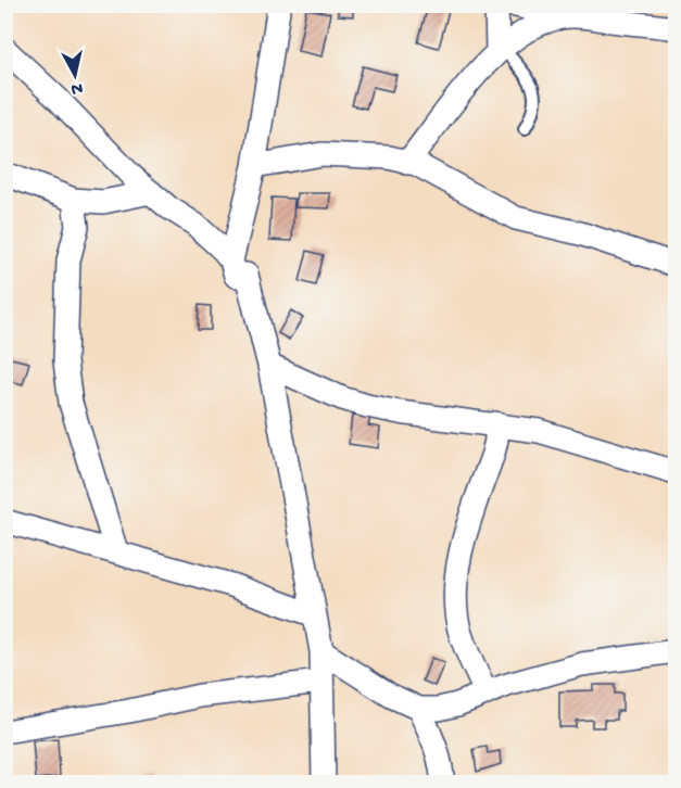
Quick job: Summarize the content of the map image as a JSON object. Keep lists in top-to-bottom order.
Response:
{
  "north": "bottom"
}
